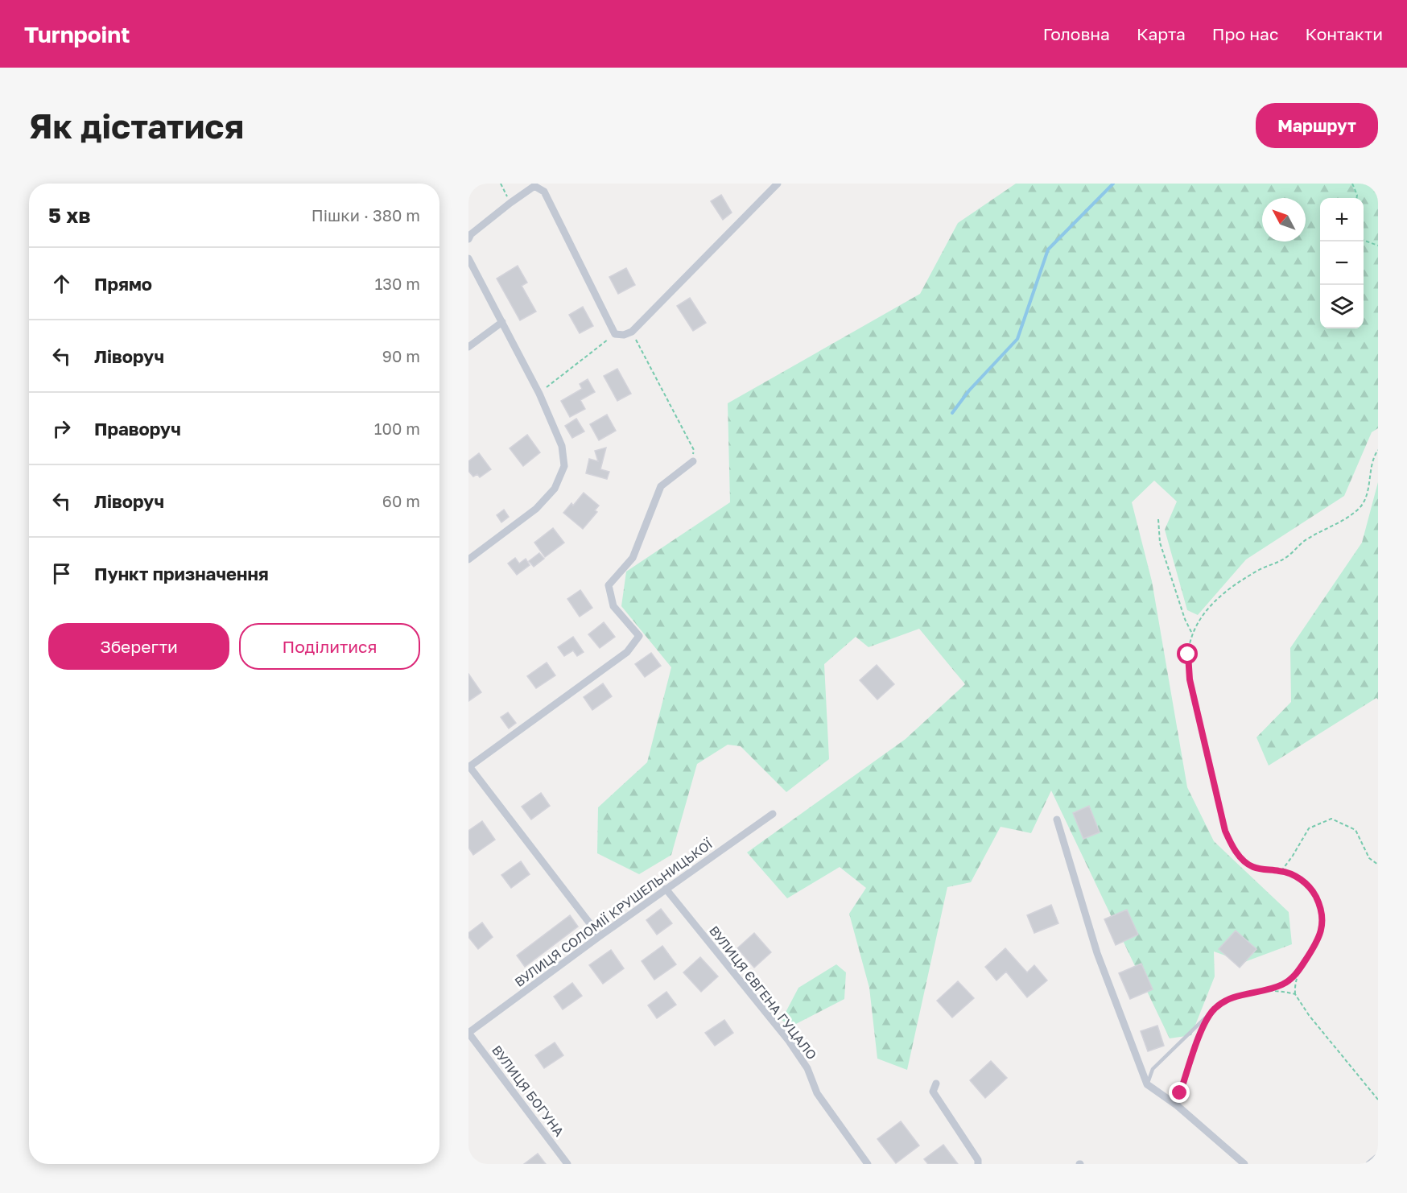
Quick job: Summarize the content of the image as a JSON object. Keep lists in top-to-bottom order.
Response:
{
  "streets": {
    "street": ["ВУЛИЦЯ СОЛОМІЇ КРУШЕЛЬНИЦЬКОЇ", "ВУЛИЦЯ ЄВГЕНА ГУЦАЛО", "ВУЛИЦЯ БОГУНА"]
  },
  "crossings": [
    ["ВУЛИЦЯ СОЛОМІЇ КРУШЕЛЬНИЦЬКОЇ", "ВУЛИЦЯ ЄВГЕНА ГУЦАЛО"],
    ["ВУЛИЦЯ СОЛОМІЇ КРУШЕЛЬНИЦЬКОЇ", "ВУЛИЦЯ БОГУНА"]
  ],
  "north": "top left",
  "page": {
    "header": "Turnpoint",
    "nav": [
      "Головна",
      "Карта",
      "Про нас",
      "Контакти"
    ],
    "buttons": [
      "Маршрут",
      ["Зберегти", "Поділитися"]
    ],
    "title": "Як дістатися",
    "heading": ["5 хв", "Пішки · 380 m"],
    "map_buttons": ["+", "−"],
    "list": [
      ["Прямо", "130 m"],
      ["Ліворуч", "90 m"],
      ["Праворуч", "100 m"],
      ["Ліворуч", "60 m"],
      "Пункт призначення"
    ]
  }
}
